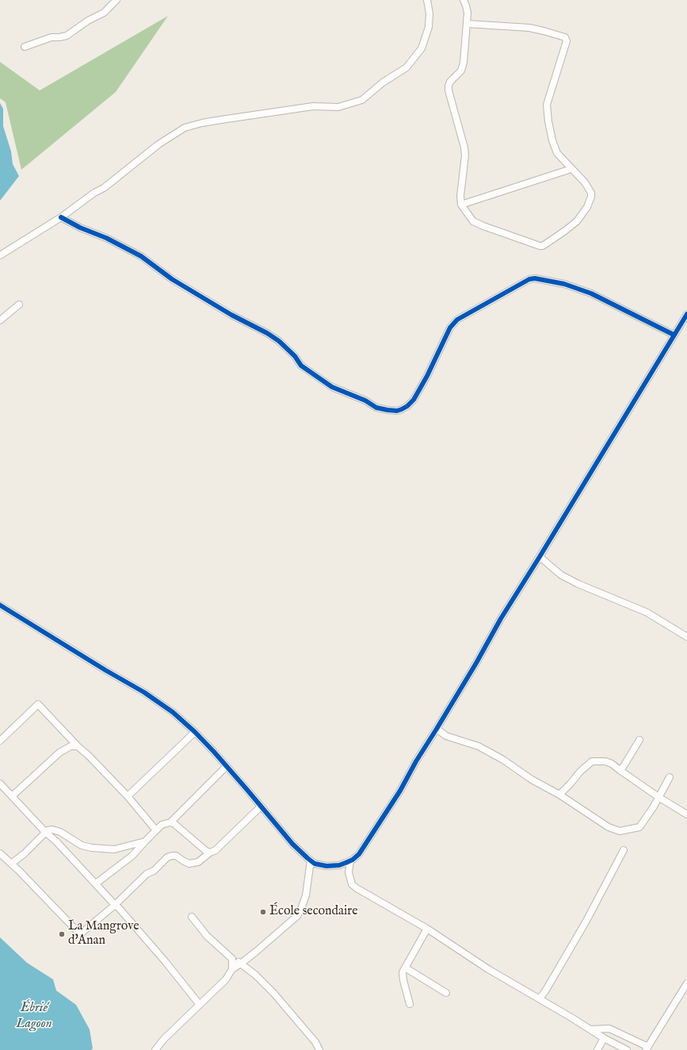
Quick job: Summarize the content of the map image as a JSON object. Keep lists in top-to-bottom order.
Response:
{
  "water": ["Ébrié Lagoon"],
  "places": ["École secondaire", "La Mangrove d'Anan"]
}
